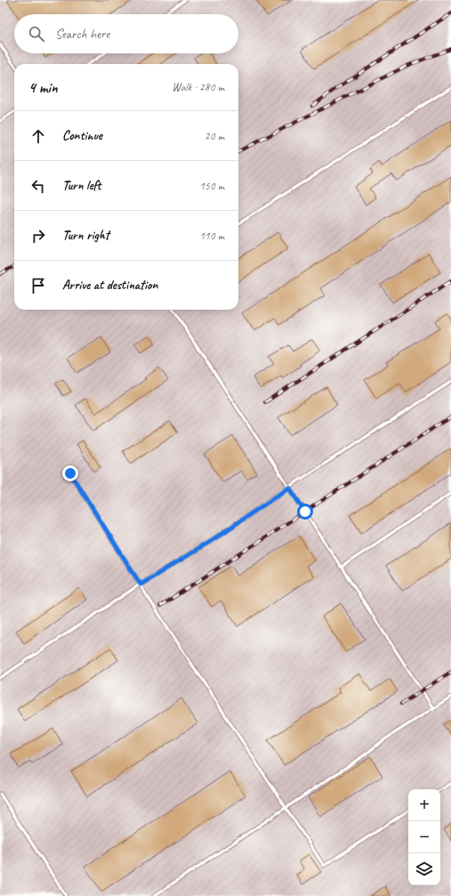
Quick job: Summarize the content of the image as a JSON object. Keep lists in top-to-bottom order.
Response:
{
  "page": {
    "search": "Search here",
    "heading": ["4 min", "Walk · 280 m"],
    "list": [
      ["Continue", "20 m"],
      ["Turn left", "150 m"],
      ["Turn right", "110 m"],
      "Arrive at destination"
    ],
    "map_buttons": ["+", "−"]
  }
}
